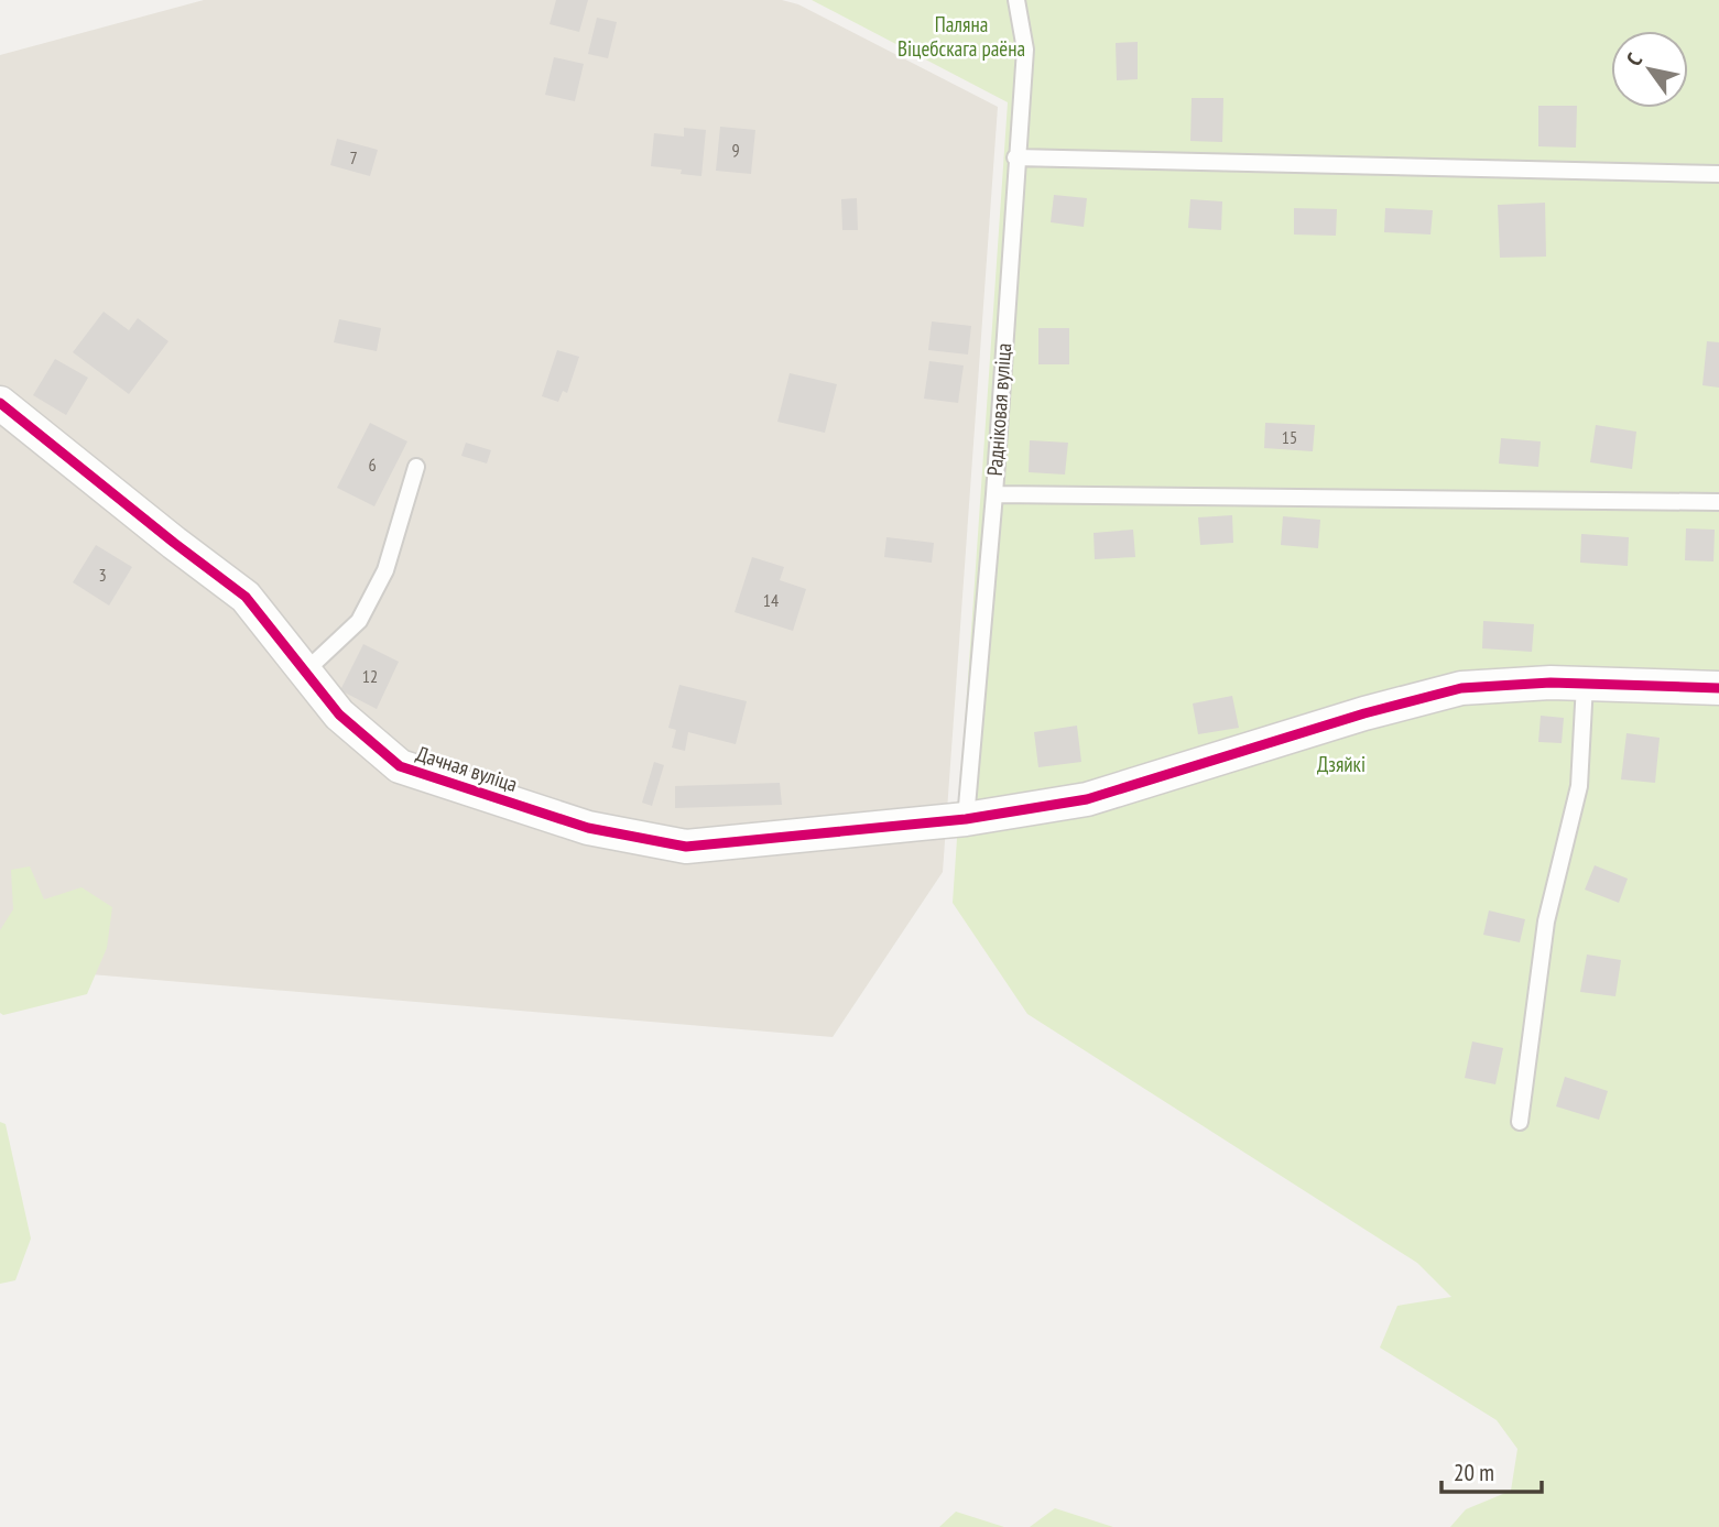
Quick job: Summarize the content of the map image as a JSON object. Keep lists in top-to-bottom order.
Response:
{
  "streets": {
    "street": ["Дачная вуліца"],
    "lane": ["Радніковая вуліца"]
  },
  "crossings": [
    ["Радніковая вуліца", "Дачная вуліца"]
  ],
  "parks": ["Паляна Віцебскага раёна", "Дзяйкі"],
  "house_numbers": [
    "9",
    "7",
    "15",
    "6",
    "3",
    "14",
    "12"
  ],
  "scale_bar": "20 m",
  "north": "top left"
}
